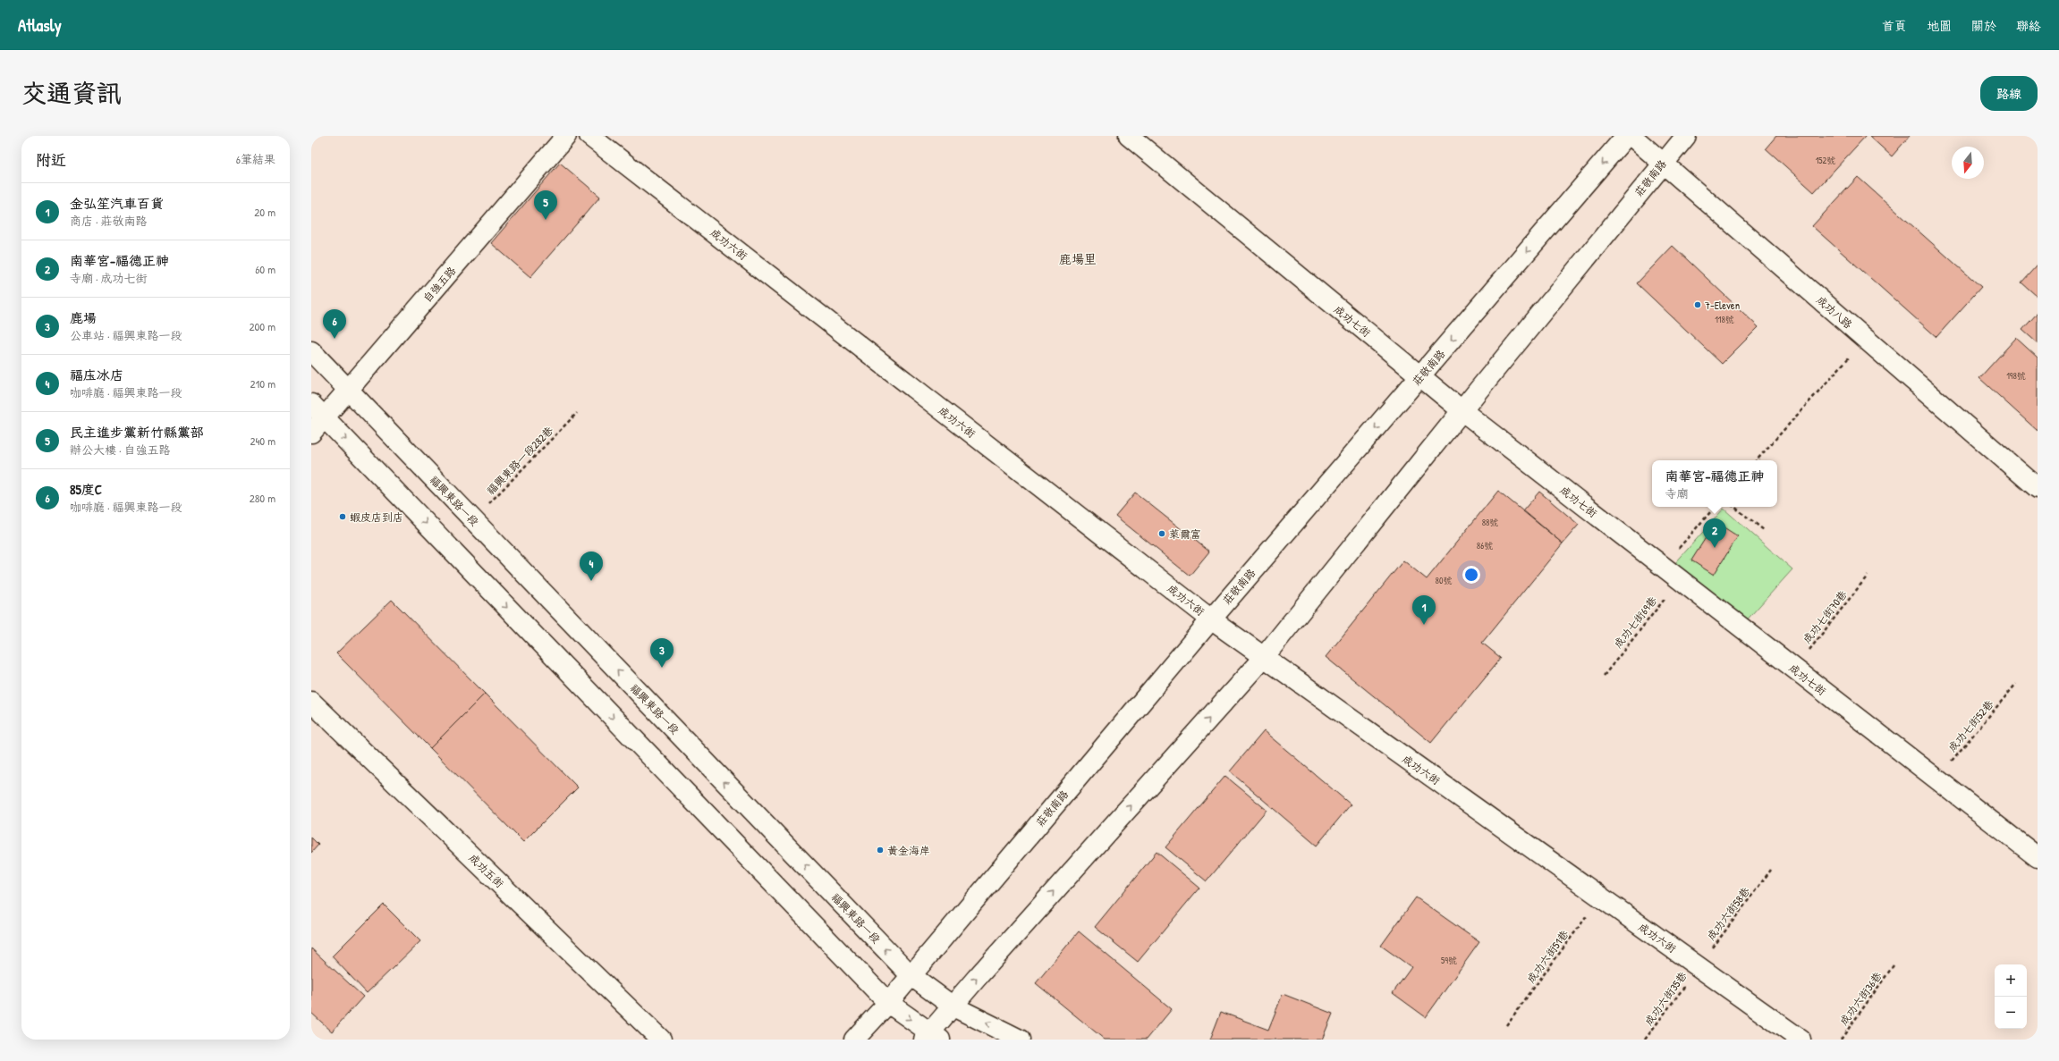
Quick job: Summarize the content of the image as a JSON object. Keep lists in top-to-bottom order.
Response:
{
  "streets": {
    "street": [
      "莊敬南路",
      "成功六街",
      "自強五路",
      "成功八路",
      "成功七街",
      "福興東路一段",
      "成功五街"
    ],
    "path": [
      "福興東路一段282巷",
      "成功七街70巷",
      "成功七街69巷",
      "成功七街52巷",
      "成功六街58巷",
      "成功六街51巷",
      "成功六街35巷",
      "成功六街36巷"
    ]
  },
  "crossings": [
    ["莊敬南路", "成功六街"],
    ["莊敬南路", "成功八路"],
    ["莊敬南路", "成功七街"],
    ["莊敬南路", "福興東路一段"],
    ["成功六街", "成功六街58巷"],
    ["成功六街", "成功六街51巷"],
    ["成功六街", "成功六街35巷"],
    ["自強五路", "福興東路一段"],
    ["成功七街", "成功七街70巷"],
    ["成功七街", "成功七街69巷"],
    ["成功七街", "成功七街52巷"],
    ["福興東路一段282巷", "福興東路一段"],
    ["成功六街58巷", "成功六街35巷"]
  ],
  "districts": ["鹿場里"],
  "places": [
    "7-Eleven",
    "蝦皮店到店",
    "萊爾富",
    "黄金海岸"
  ],
  "house_numbers": [
    "152號",
    "118號",
    "198號",
    "88號",
    "86號",
    "80號",
    "59號"
  ],
  "north": "bottom",
  "page": {
    "header": "Atlasly",
    "nav": [
      "首頁",
      "地圖",
      "關於",
      "聯絡"
    ],
    "title": "交通資訊",
    "buttons": "路線",
    "heading": ["附近", "6筆結果"],
    "list": [
      {
        "mark": "1",
        "name": "金弘笙汽車百貨",
        "note": "商店 · 莊敬南路",
        "value": "20 m"
      },
      {
        "mark": "2",
        "name": "南華宮-福德正神",
        "note": "寺廟 · 成功七街",
        "value": "60 m"
      },
      {
        "mark": "3",
        "name": "鹿場",
        "note": "公車站 · 福興東路一段",
        "value": "200 m"
      },
      {
        "mark": "4",
        "name": "福庒冰店",
        "note": "咖啡廳 · 福興東路一段",
        "value": "210 m"
      },
      {
        "mark": "5",
        "name": "民主進步黨新竹縣黨部",
        "note": "辦公大樓 · 自強五路",
        "value": "240 m"
      },
      {
        "mark": "6",
        "name": "85度C",
        "note": "咖啡廳 · 福興東路一段",
        "value": "280 m"
      }
    ],
    "pins": [
      "5",
      "6",
      "2",
      "4",
      "1",
      "3"
    ],
    "popup": ["南華宮-福德正神", "寺廟"],
    "map_buttons": ["+", "−"]
  }
}
